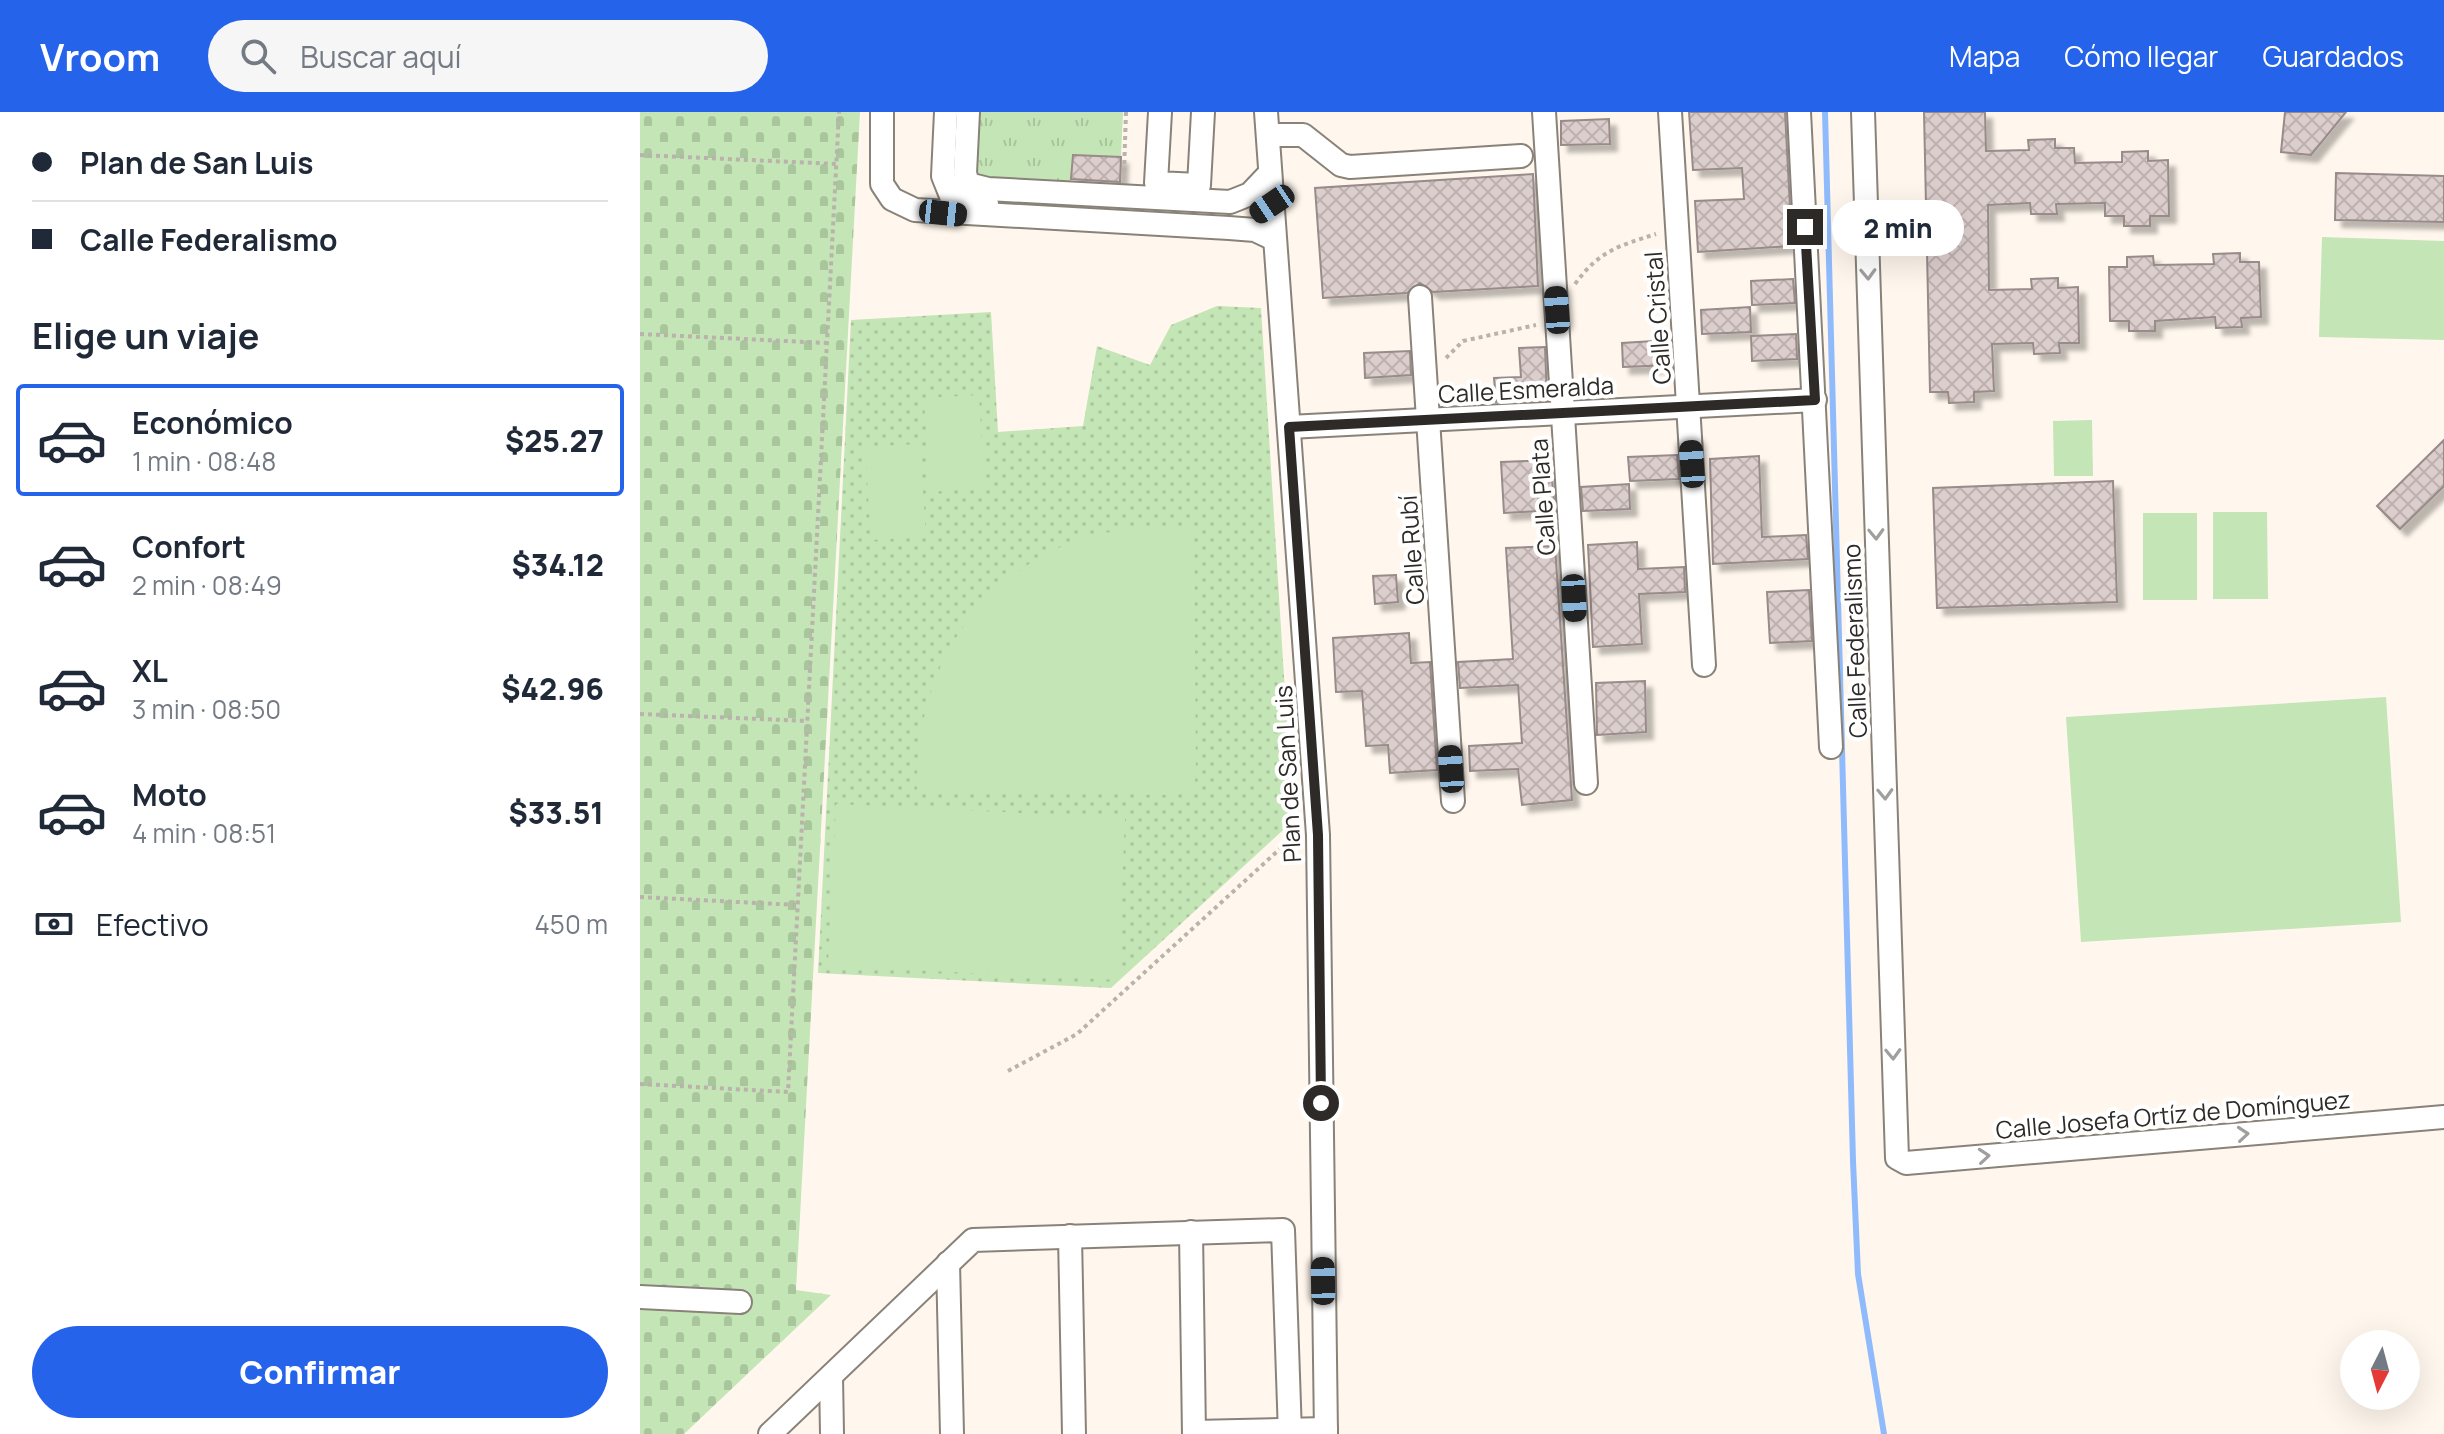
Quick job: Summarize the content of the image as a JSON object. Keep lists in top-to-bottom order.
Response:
{
  "streets": {
    "street": [
      "Calle Cristal",
      "Calle Esmeralda",
      "Calle Plata",
      "Calle Rubí",
      "Calle Federalismo",
      "Plan de San Luis",
      "Calle Josefa Ortíz de Domínguez"
    ]
  },
  "crossings": [
    ["Calle Cristal", "Calle Esmeralda"],
    ["Calle Esmeralda", "Calle Plata"],
    ["Calle Esmeralda", "Calle Rubí"],
    ["Calle Esmeralda", "Calle Federalismo"],
    ["Calle Esmeralda", "Plan de San Luis"],
    ["Calle Federalismo", "Calle Josefa Ortíz de Domínguez"]
  ],
  "one_way": ["Calle Josefa Ortíz de Domínguez"],
  "north": "bottom",
  "page": {
    "header": "Vroom",
    "search": "Buscar aquí",
    "nav": ["Mapa", "Cómo llegar", "Guardados"],
    "banner": ["Plan de San Luis", "Calle Federalismo"],
    "bubble": "2 min",
    "heading": "Elige un viaje",
    "list": [
      {
        "name": "Económico",
        "note": "1 min · 08:48",
        "value": "$25.27"
      },
      {
        "name": "Confort",
        "note": "2 min · 08:49",
        "value": "$34.12"
      },
      {
        "name": "XL",
        "note": "3 min · 08:50",
        "value": "$42.96"
      },
      {
        "name": "Moto",
        "note": "4 min · 08:51",
        "value": "$33.51"
      }
    ],
    "pay": ["Efectivo", "450 m"],
    "buttons": "Confirmar"
  }
}
